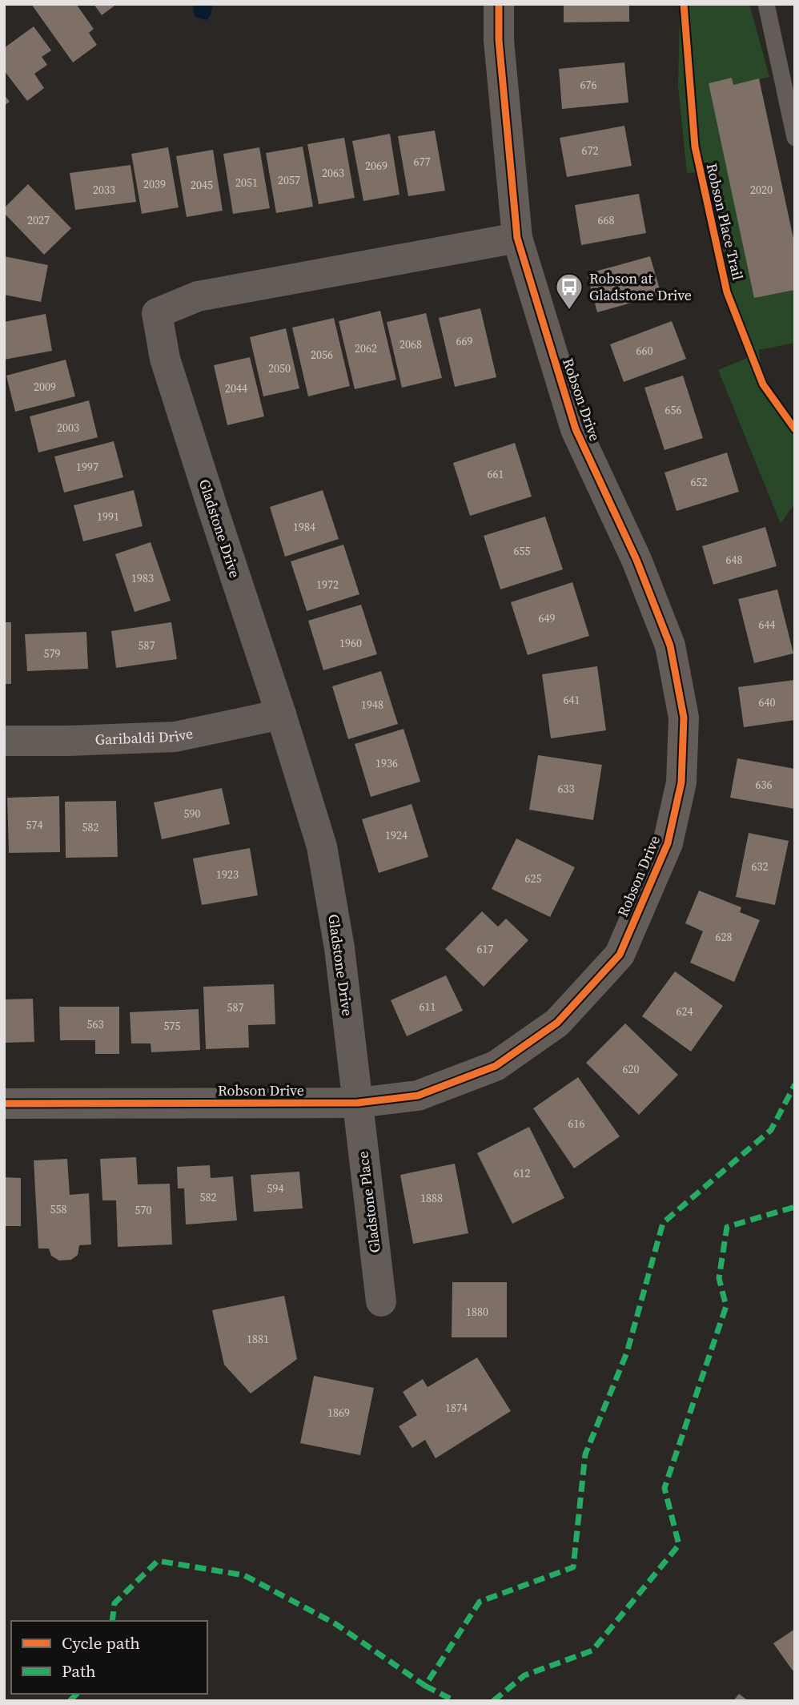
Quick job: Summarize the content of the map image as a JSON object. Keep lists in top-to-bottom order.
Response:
{
  "streets": {
    "street": [
      "Robson Drive",
      "Gladstone Drive",
      "Garibaldi Drive",
      "Gladstone Place"
    ],
    "cycle path": ["Robson Place Trail"]
  },
  "crossings": [
    ["Robson Drive", "Gladstone Drive"],
    ["Robson Drive", "Gladstone Place"],
    ["Gladstone Drive", "Garibaldi Drive"],
    ["Gladstone Drive", "Gladstone Place"]
  ],
  "places": {
    "bus stop": ["Robson at Gladstone Drive"]
  },
  "house_numbers": [
    "676",
    "672",
    "677",
    "2069",
    "2063",
    "2057",
    "2051",
    "2039",
    "2045",
    "2033",
    "2020",
    "2027",
    "668",
    "669",
    "2068",
    "2062",
    "660",
    "2056",
    "2050",
    "2009",
    "2044",
    "656",
    "2003",
    "1997",
    "661",
    "652",
    "1991",
    "1984",
    "655",
    "648",
    "1983",
    "1972",
    "649",
    "644",
    "1960",
    "587",
    "579",
    "641",
    "640",
    "1948",
    "1936",
    "636",
    "633",
    "590",
    "574",
    "582",
    "1924",
    "632",
    "1923",
    "625",
    "628",
    "617",
    "611",
    "587",
    "624",
    "563",
    "575",
    "620",
    "616",
    "612",
    "594",
    "582",
    "1888",
    "558",
    "570",
    "1880",
    "1881",
    "1874",
    "1869"
  ],
  "legend": ["Cycle path", "Path"]
}
